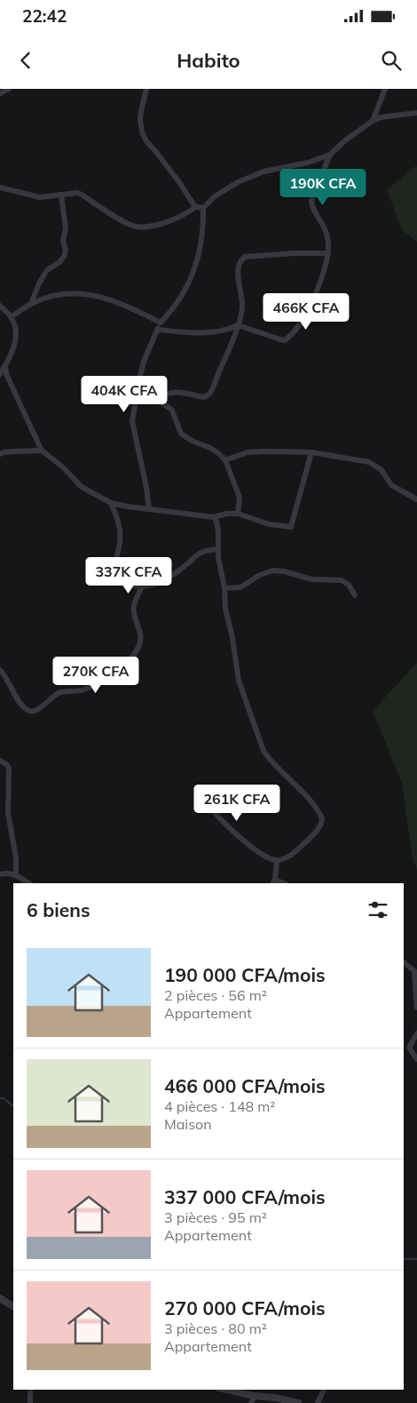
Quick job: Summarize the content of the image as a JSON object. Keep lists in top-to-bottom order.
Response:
{
  "page": {
    "status": "22:42",
    "header": "Habito",
    "price": [
      "190K CFA",
      "466K CFA",
      "404K CFA",
      "337K CFA",
      "270K CFA",
      "261K CFA"
    ],
    "heading": "6 biens",
    "list": [
      {
        "name": "190 000 CFA/mois",
        "note": "2 pièces · 56 m² · Appartement"
      },
      {
        "name": "466 000 CFA/mois",
        "note": "4 pièces · 148 m² · Maison"
      },
      {
        "name": "337 000 CFA/mois",
        "note": "3 pièces · 95 m² · Appartement"
      },
      {
        "name": "270 000 CFA/mois",
        "note": "3 pièces · 80 m² · Appartement"
      }
    ]
  }
}
